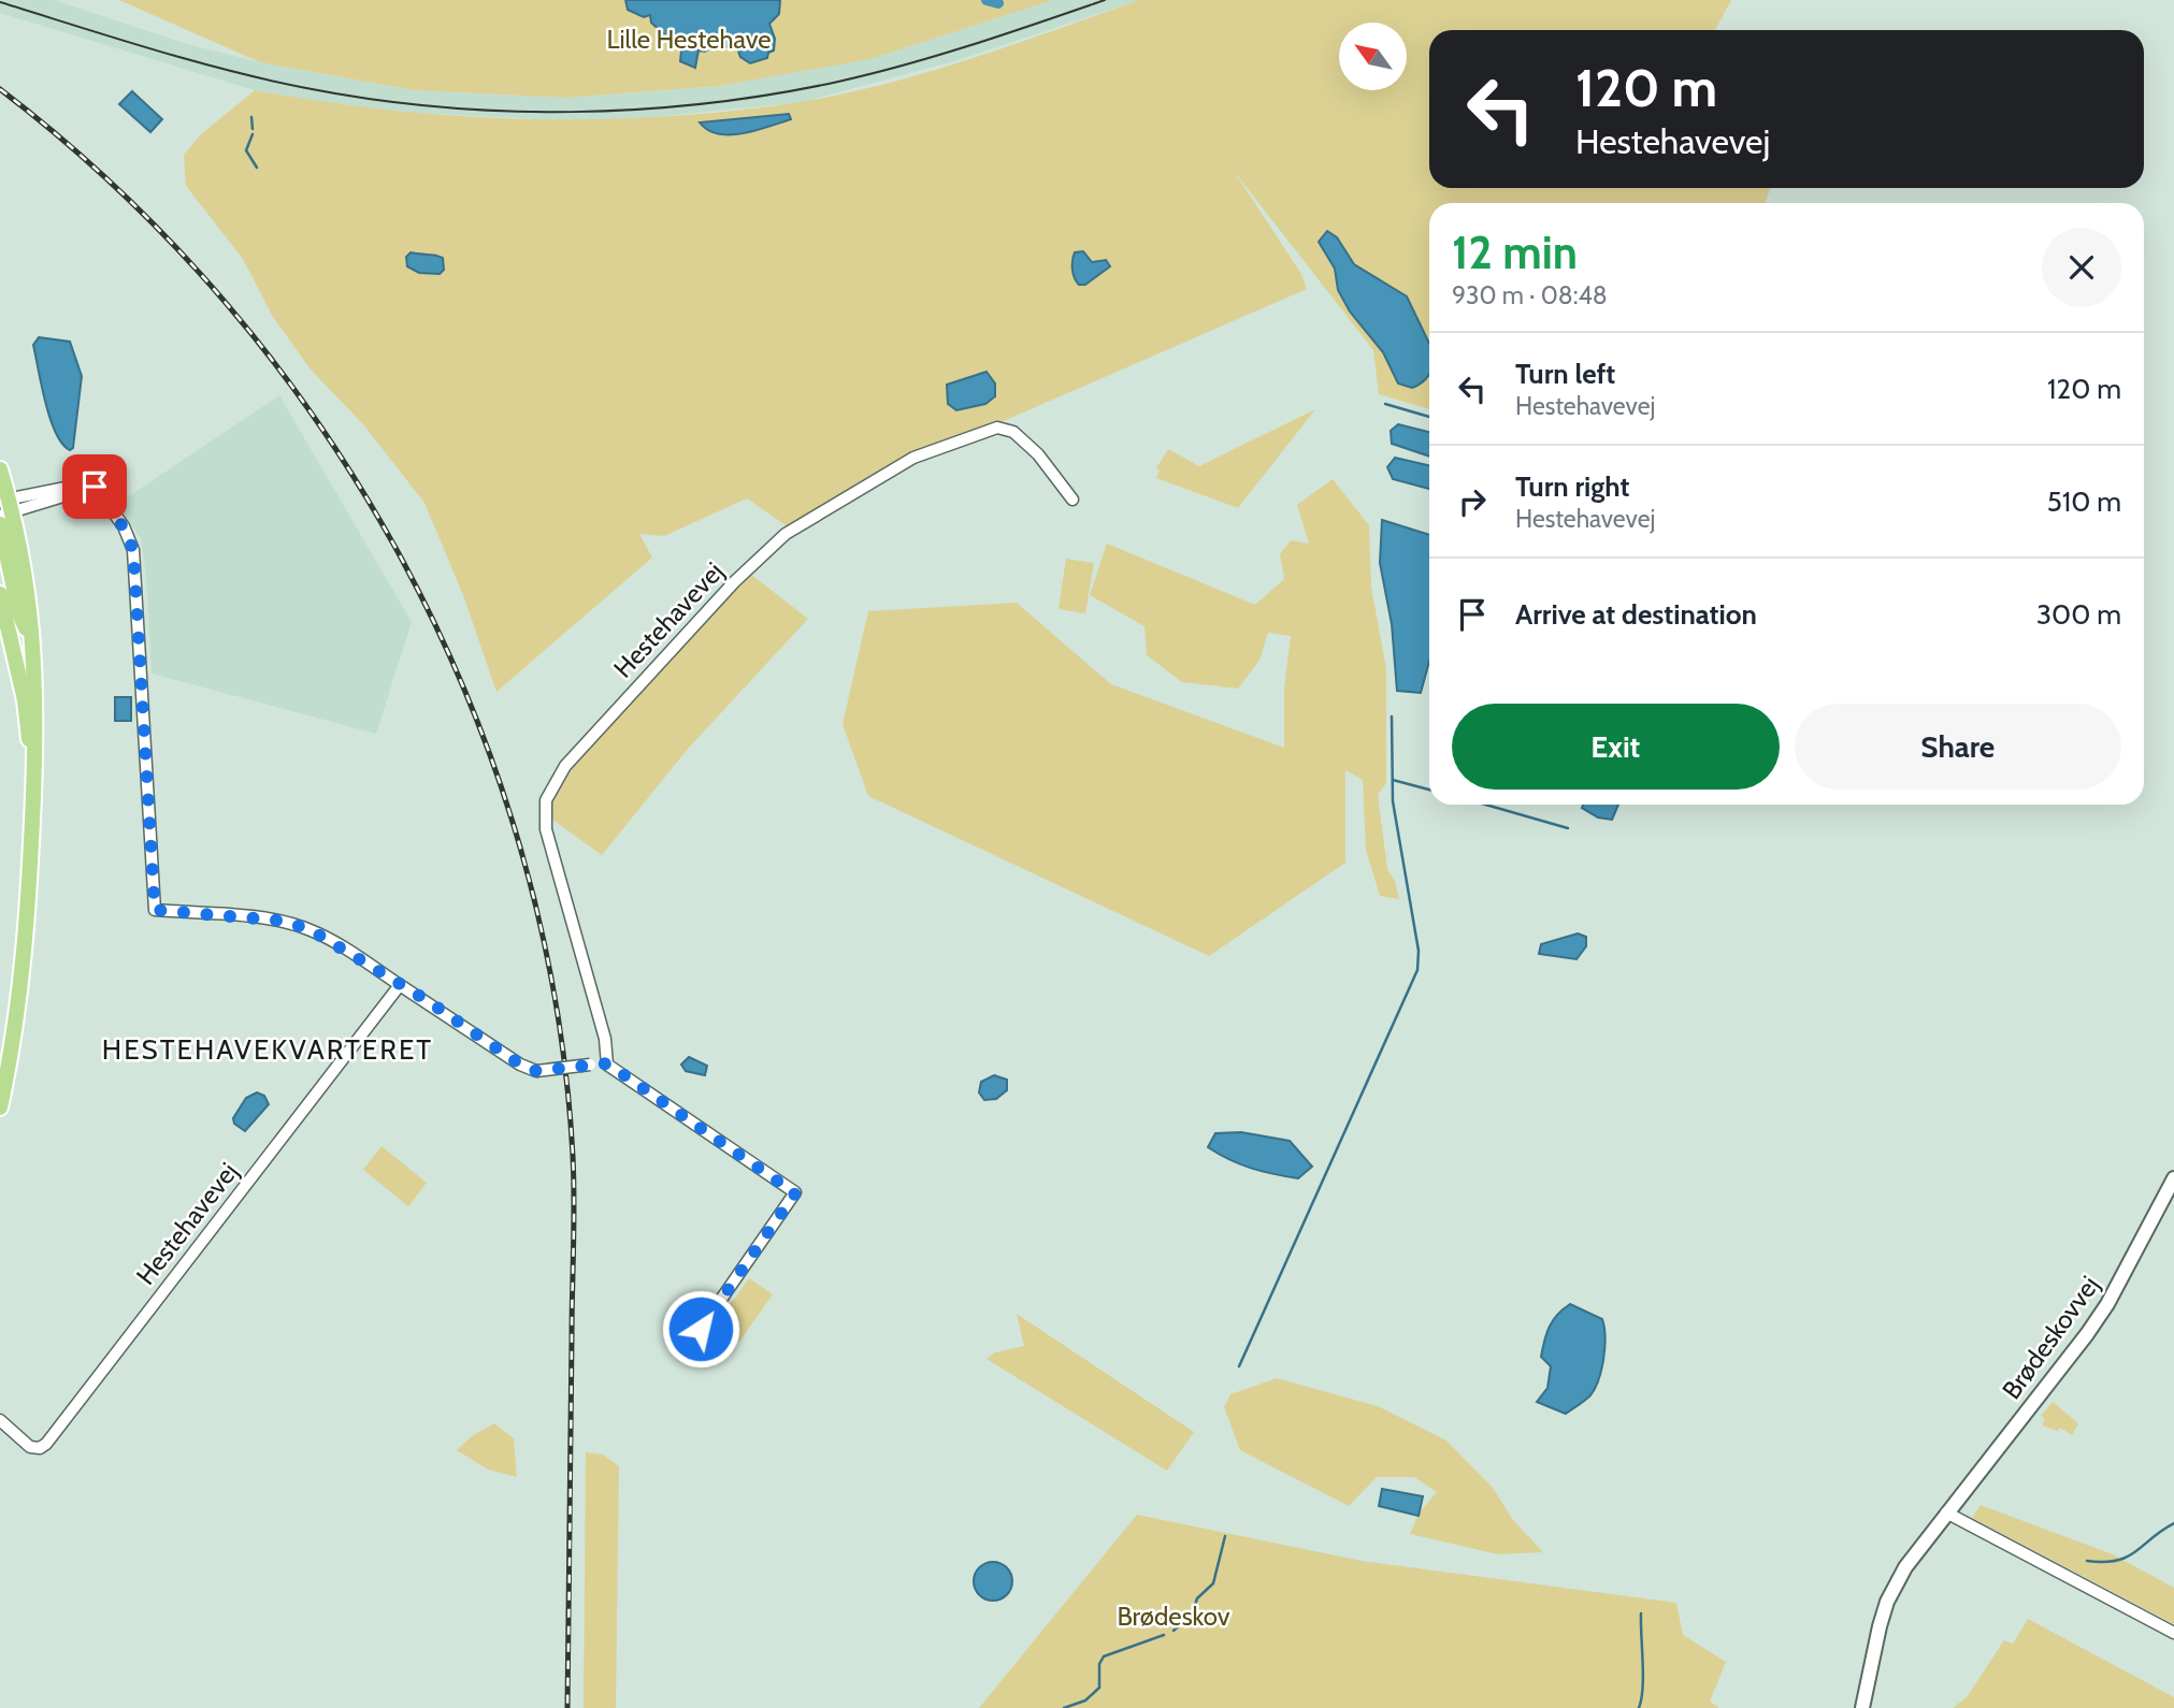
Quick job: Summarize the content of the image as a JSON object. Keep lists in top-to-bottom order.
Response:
{
  "streets": {
    "street": ["Hestehavevej", "Brødeskovvej"]
  },
  "districts": ["HESTEHAVEKVARTERET"],
  "parks": ["Lille Hestehave", "Brødeskov"],
  "north": "top left",
  "page": {
    "turn": ["120 m", "Hestehavevej"],
    "heading": ["12 min", "930 m · 08:48"],
    "list": [
      {
        "name": "Turn left",
        "note": "Hestehavevej",
        "value": "120 m"
      },
      {
        "name": "Turn right",
        "note": "Hestehavevej",
        "value": "510 m"
      },
      {
        "name": "Arrive at destination",
        "value": "300 m"
      }
    ],
    "buttons": ["Exit", "Share"]
  }
}
